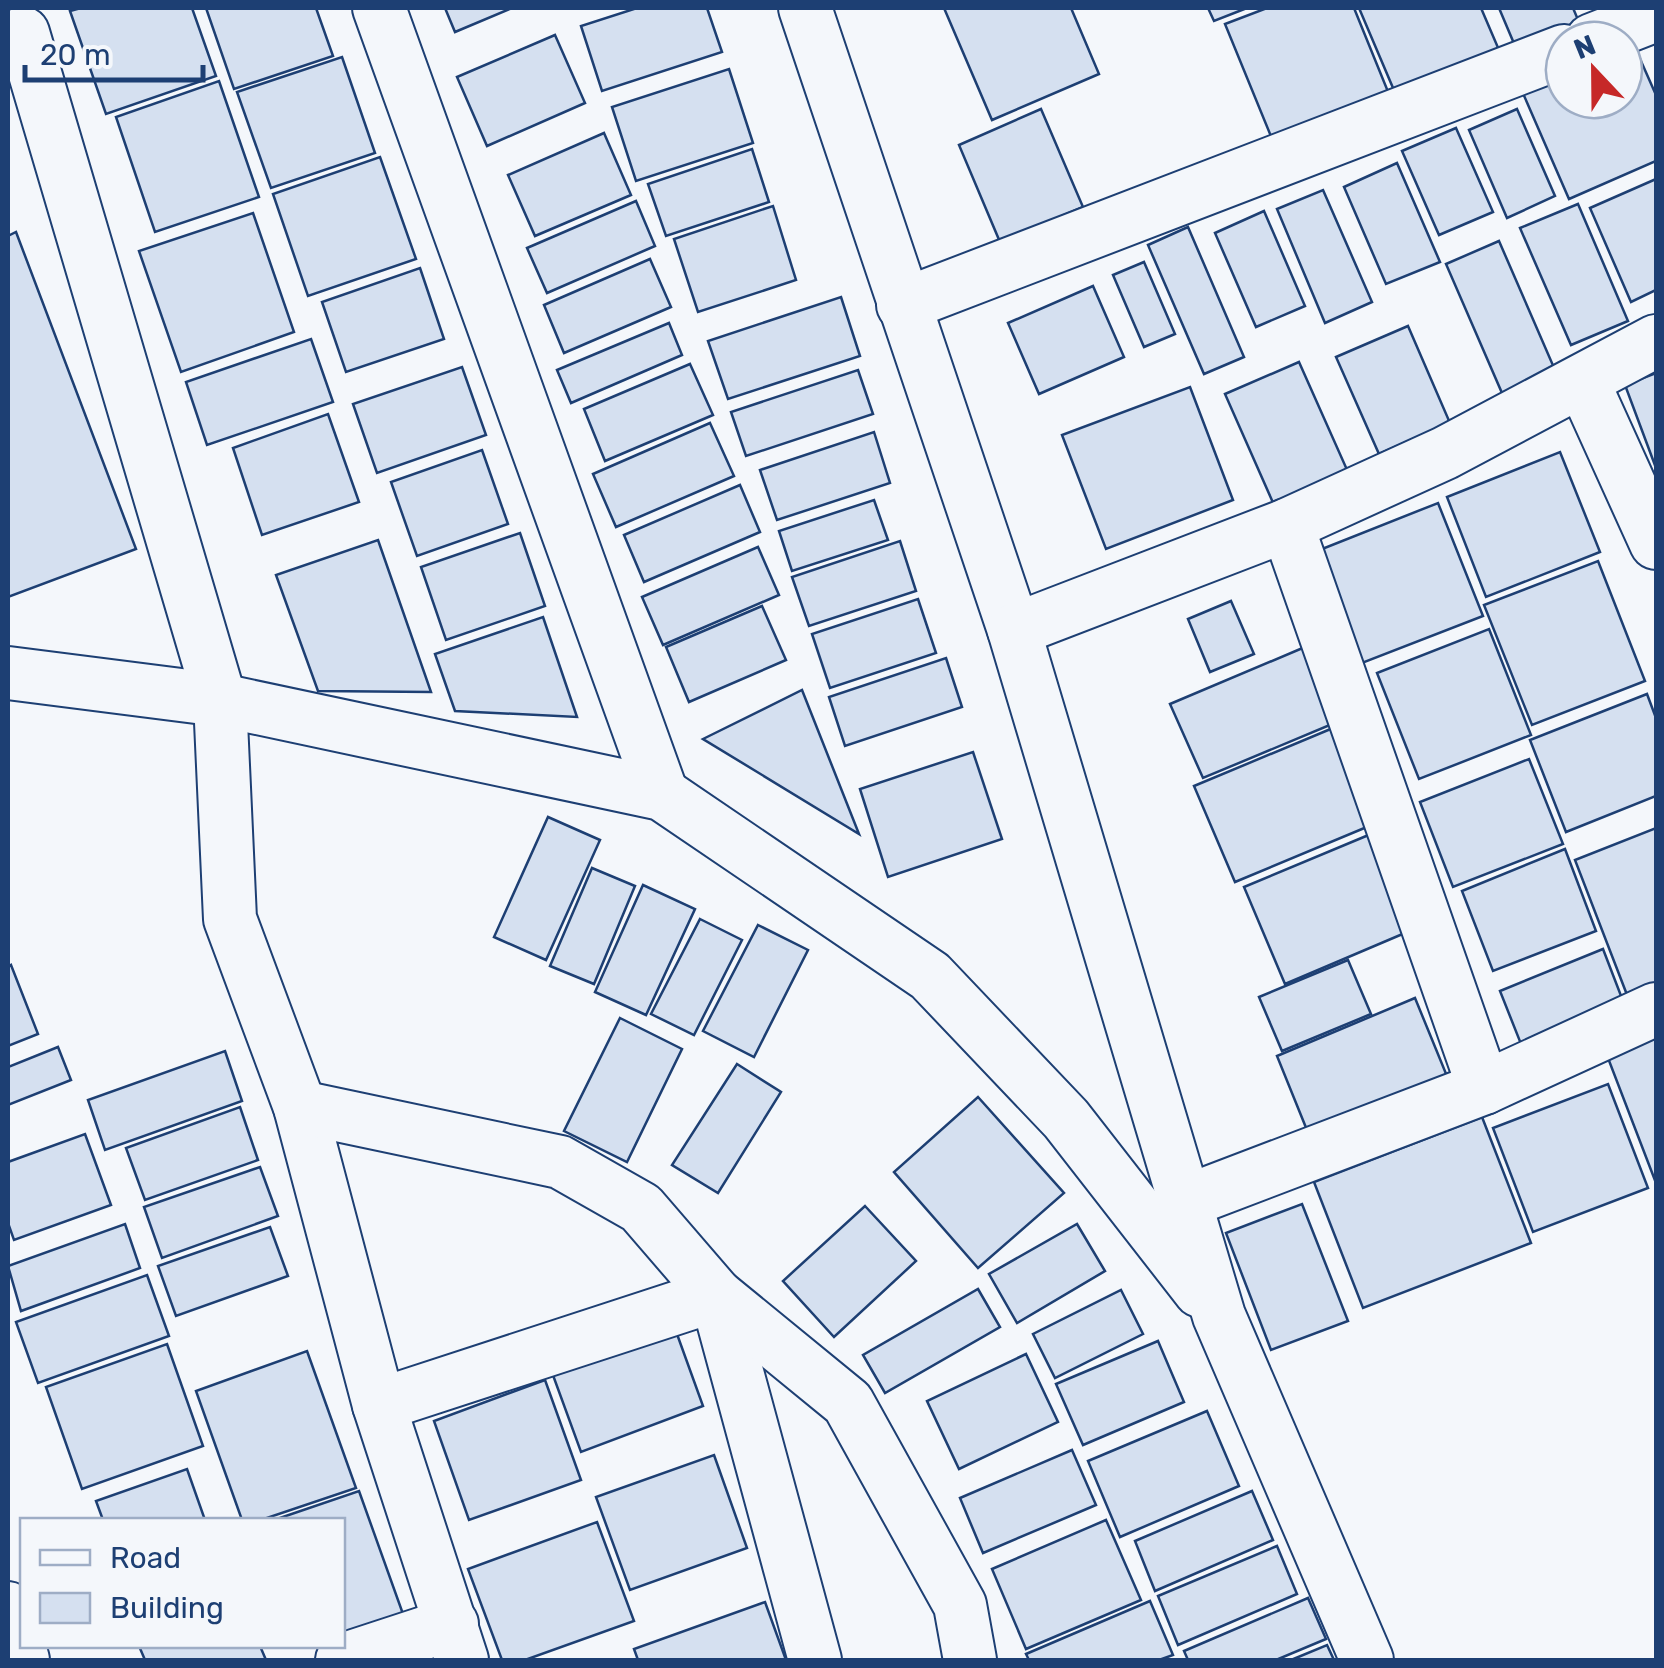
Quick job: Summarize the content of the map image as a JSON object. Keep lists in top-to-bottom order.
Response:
{
  "legend": ["Road", "Building"],
  "scale_bar": "20 m",
  "north": "top"
}
